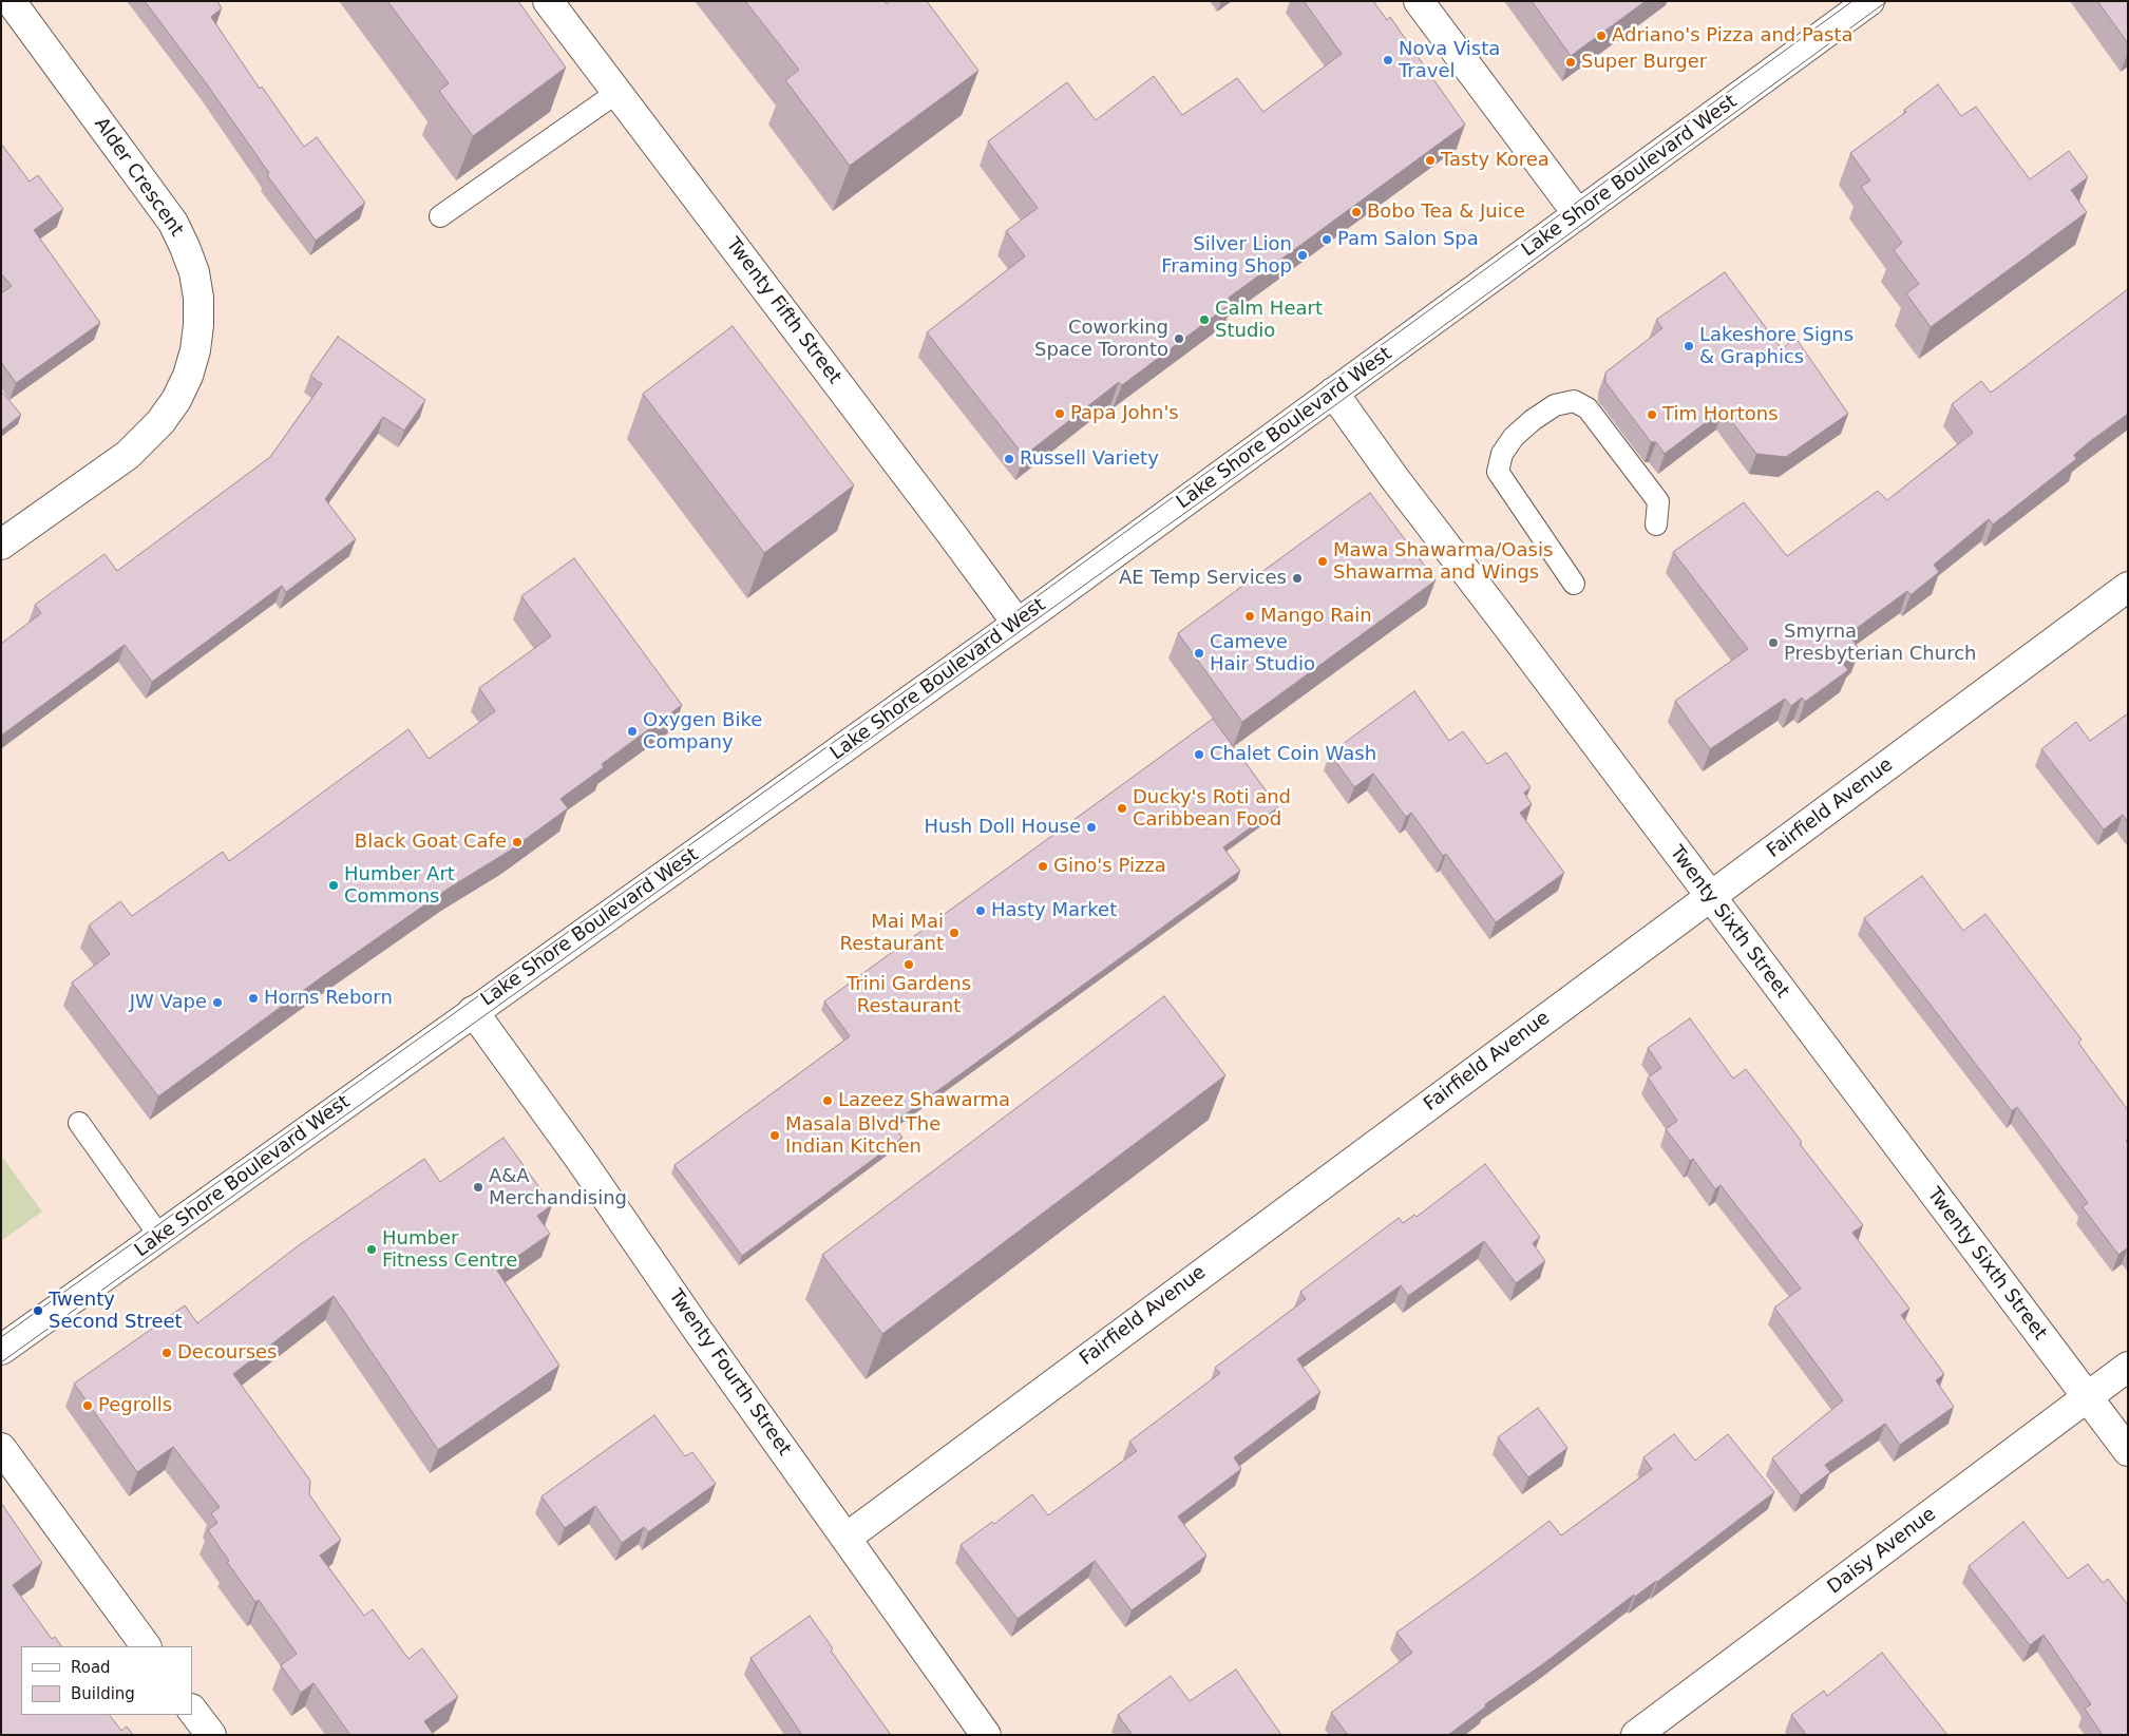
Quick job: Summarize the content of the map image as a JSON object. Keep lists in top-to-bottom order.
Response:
{
  "streets": {
    "street": [
      "Lake Shore Boulevard West",
      "Alder Crescent",
      "Twenty Fifth Street",
      "Fairfield Avenue",
      "Twenty Sixth Street",
      "Twenty Fourth Street",
      "Daisy Avenue"
    ]
  },
  "crossings": [
    ["Lake Shore Boulevard West", "Twenty Fifth Street"],
    ["Lake Shore Boulevard West", "Twenty Sixth Street"],
    ["Lake Shore Boulevard West", "Twenty Fourth Street"],
    ["Fairfield Avenue", "Twenty Sixth Street"],
    ["Fairfield Avenue", "Twenty Fourth Street"],
    ["Twenty Sixth Street", "Daisy Avenue"]
  ],
  "places": [
    "Adriano's Pizza and Pasta",
    "Nova Vista Travel",
    "Super Burger",
    "Tasty Korea",
    "Bobo Tea & Juice",
    "Pam Salon Spa",
    "Silver Lion Framing Shop",
    "Calm Heart Studio",
    "Coworking Space Toronto",
    "Lakeshore Signs & Graphics",
    "Papa John's",
    "Tim Hortons",
    "Russell Variety",
    "Mawa Shawarma/Oasis Shawarma and Wings",
    "AE Temp Services",
    "Mango Rain",
    "Smyrna Presbyterian Church",
    "Cameve Hair Studio",
    "Oxygen Bike Company",
    "Chalet Coin Wash",
    "Ducky's Roti and Caribbean Food",
    "Hush Doll House",
    "Black Goat Cafe",
    "Gino's Pizza",
    "Humber Art Commons",
    "Hasty Market",
    "Mai Mai Restaurant",
    "Trini Gardens Restaurant",
    "Horns Reborn",
    "JW Vape",
    "Lazeez Shawarma",
    "Masala Blvd The Indian Kitchen",
    "A&A Merchandising",
    "Humber Fitness Centre",
    "Twenty Second Street",
    "Decourses",
    "Pegrolls"
  ],
  "legend": ["Road", "Building"]
}
